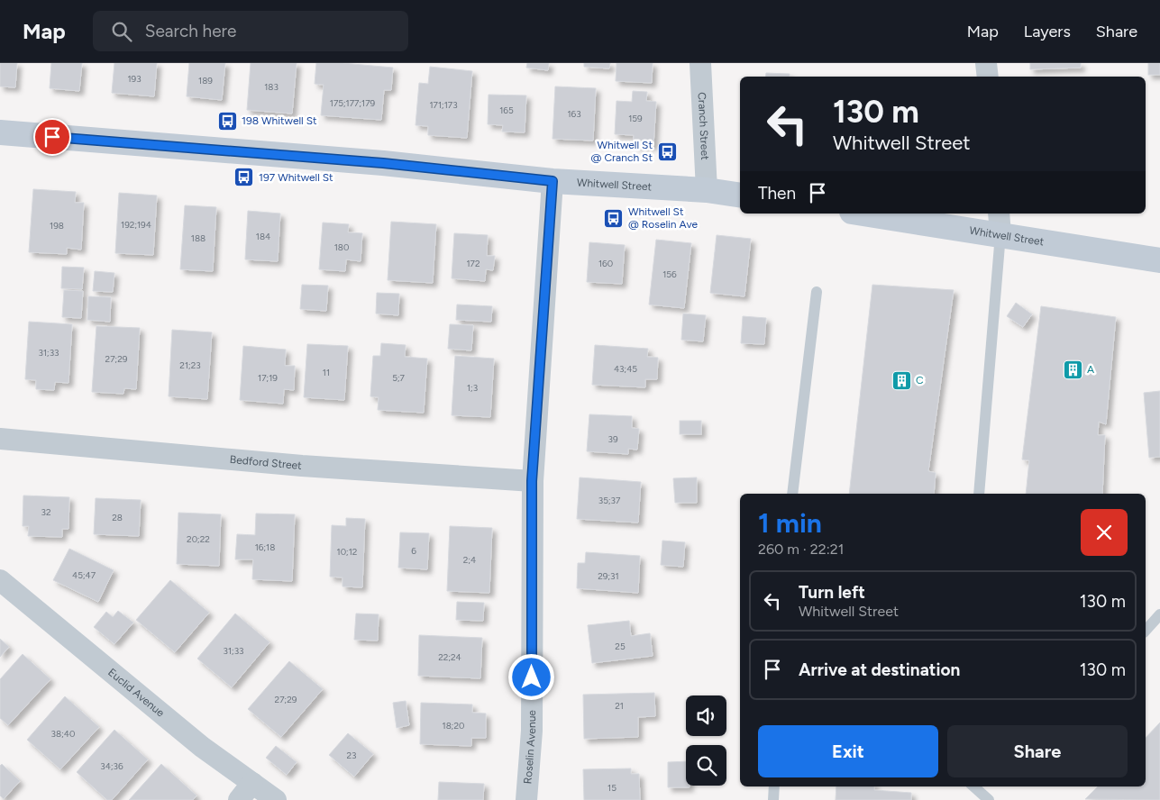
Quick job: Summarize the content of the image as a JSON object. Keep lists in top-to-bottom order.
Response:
{
  "streets": {
    "street": [
      "Cranch Street",
      "Whitwell Street",
      "Bedford Street",
      "Euclid Avenue",
      "Roselin Avenue"
    ]
  },
  "crossings": [
    ["Cranch Street", "Whitwell Street"],
    ["Whitwell Street", "Roselin Avenue"],
    ["Bedford Street", "Roselin Avenue"]
  ],
  "places": {
    "bus stop": [
      "198 Whitwell St",
      "Whitwell St @ Cranch St",
      "197 Whitwell St",
      "Whitwell St @ Roselin Ave"
    ],
    "building": ["A", "C"]
  },
  "house_numbers": [
    "193",
    "189",
    "183",
    "175;177;179",
    "171;173",
    "165",
    "163",
    "159",
    "192;194",
    "198",
    "184",
    "188",
    "180",
    "172",
    "160",
    "156",
    "31;33",
    "27;29",
    "21;23",
    "43;45",
    "11",
    "17;19",
    "5;7",
    "1;3",
    "39",
    "35;37",
    "32",
    "28",
    "20;22",
    "16;18",
    "6",
    "10;12",
    "2;4",
    "45;47",
    "29;31",
    "25",
    "31;33",
    "22;24",
    "27;29",
    "21",
    "18;20",
    "38;40",
    "23",
    "34;36",
    "15"
  ],
  "page": {
    "header": "Map",
    "search": "Search here",
    "nav": ["Map", "Layers", "Share"],
    "turn": ["130 m", "Whitwell Street"],
    "then": "Then",
    "heading": ["1 min", "260 m · 22:21"],
    "list": [
      {
        "name": "Turn left",
        "note": "Whitwell Street",
        "value": "130 m"
      },
      {
        "name": "Arrive at destination",
        "value": "130 m"
      }
    ],
    "buttons": ["Exit", "Share"]
  }
}
